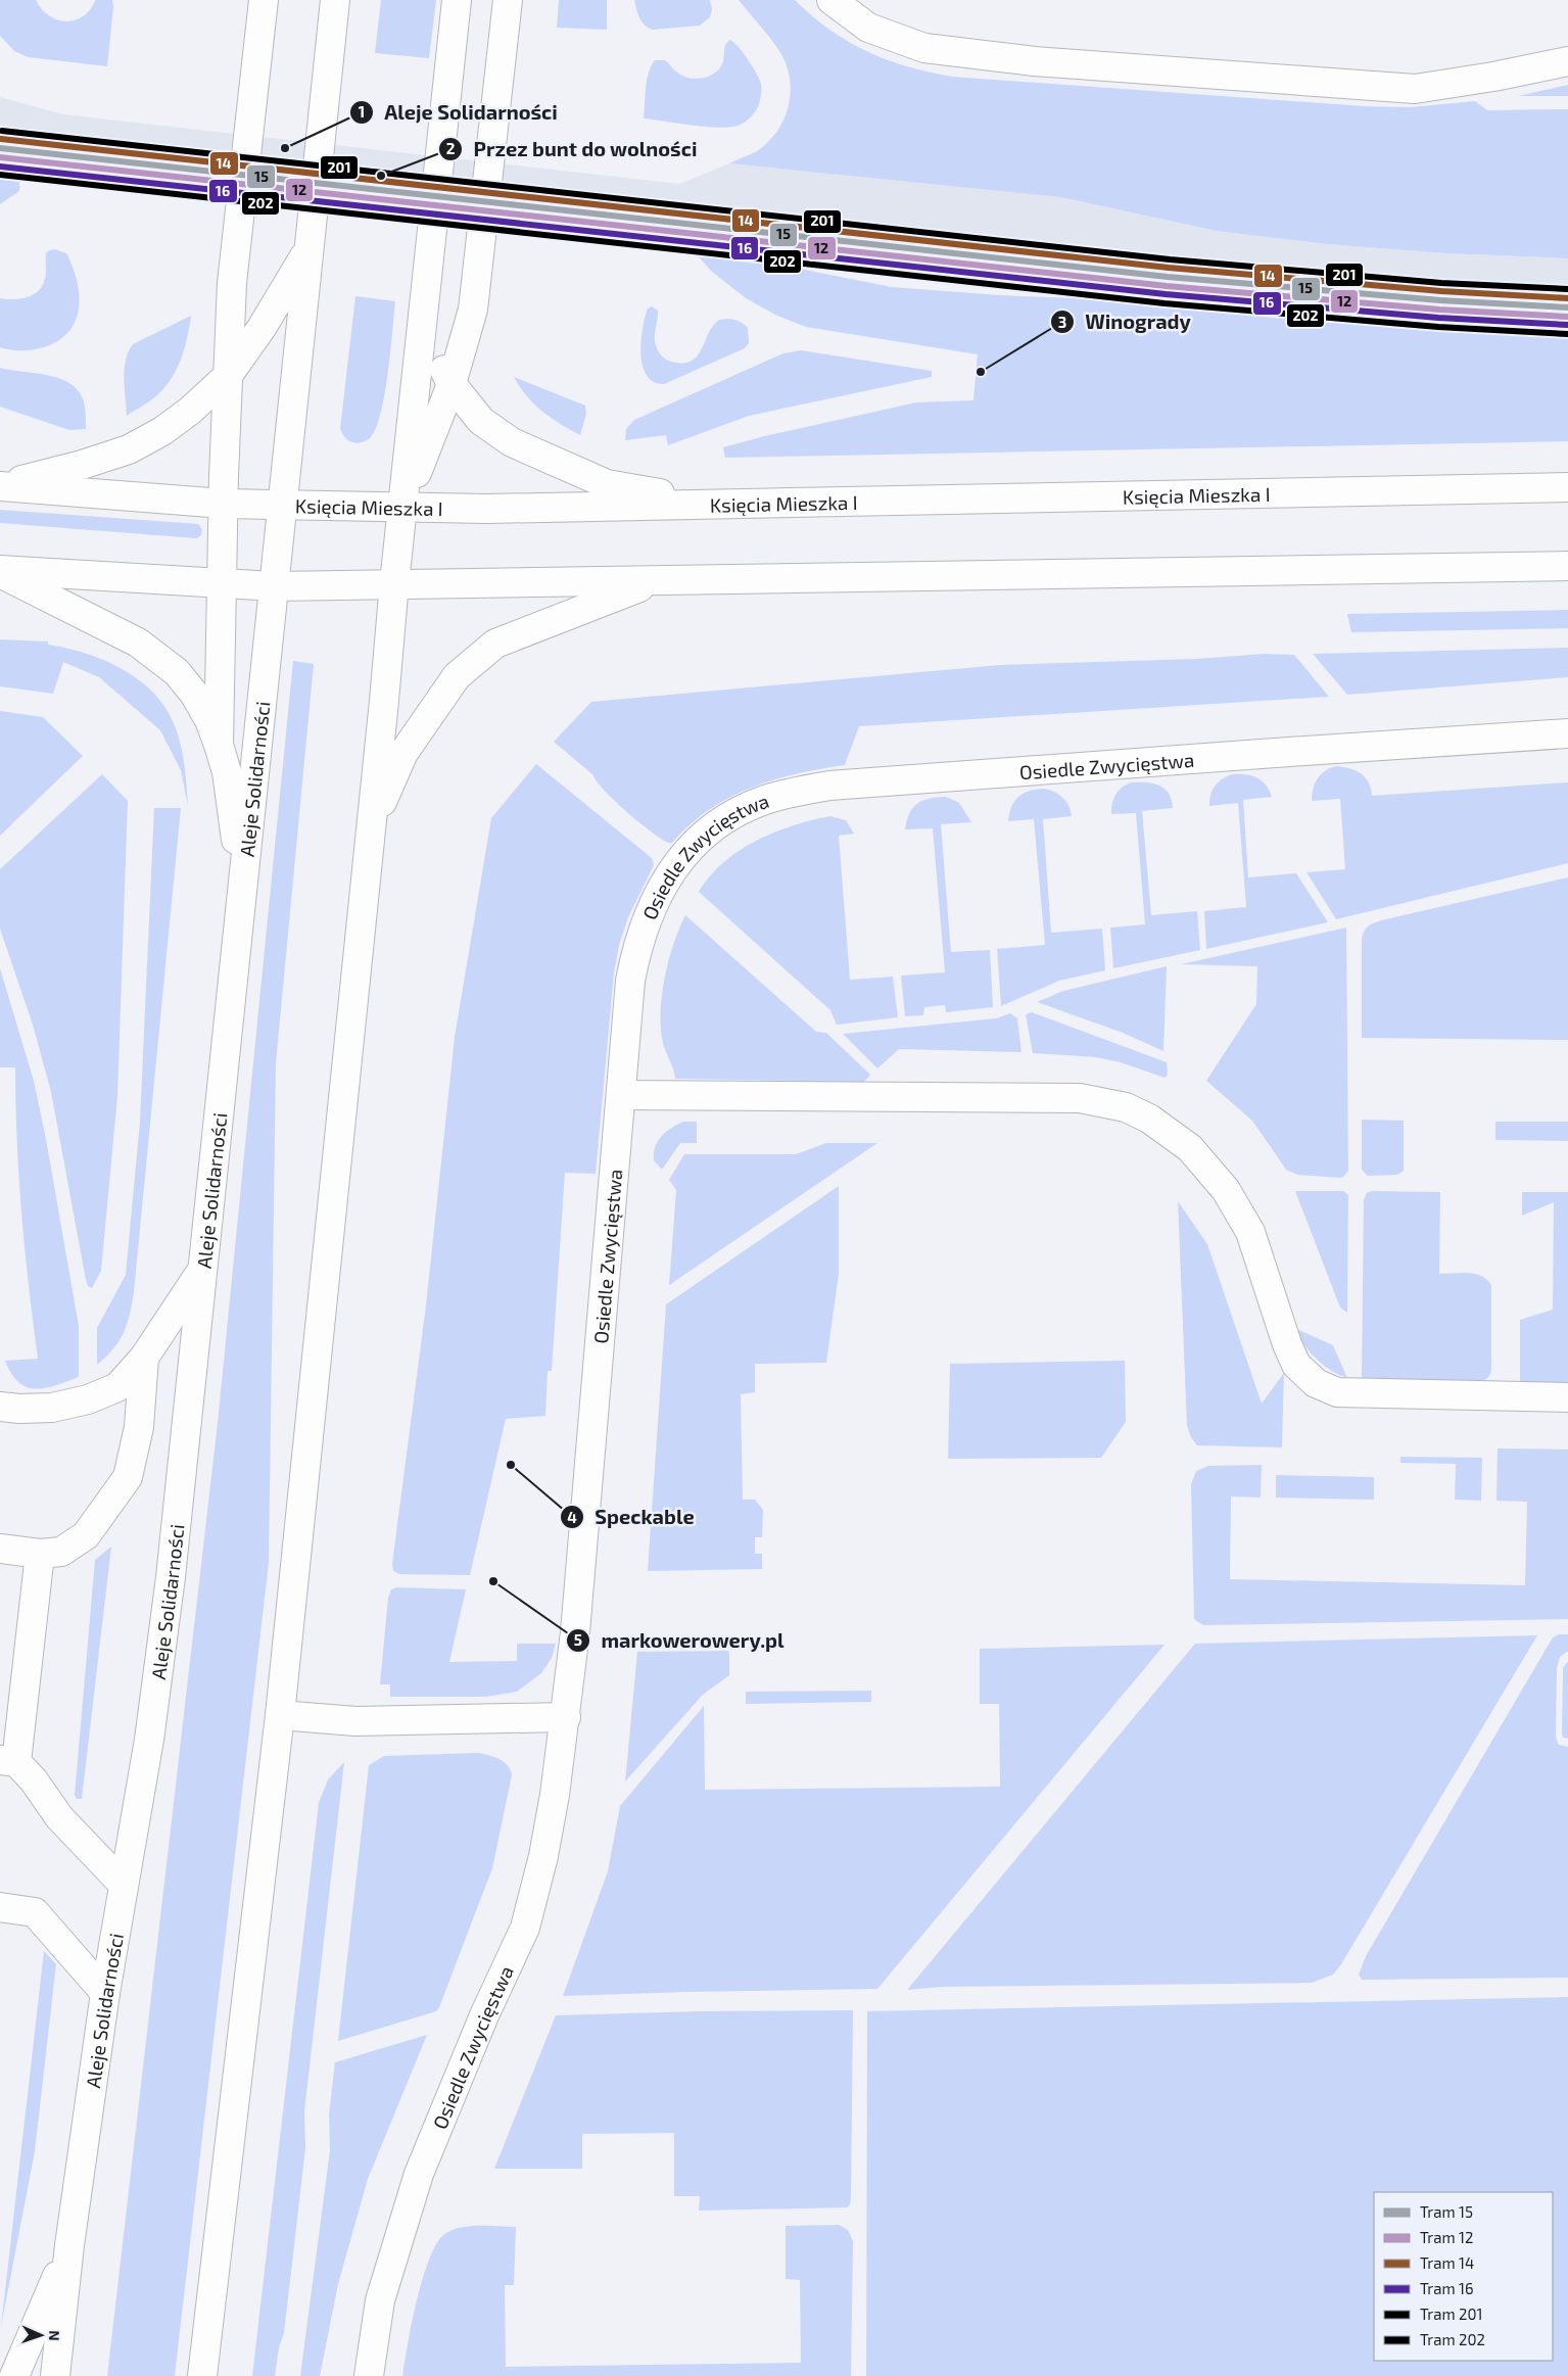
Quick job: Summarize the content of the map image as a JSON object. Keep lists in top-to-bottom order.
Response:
{
  "streets": {
    "street": ["Księcia Mieszka I", "Osiedle Zwycięstwa", "Aleje Solidarności"]
  },
  "crossings": [
    ["Księcia Mieszka I", "Aleje Solidarności"]
  ],
  "places": [
    "Aleje Solidarności",
    "Przez bunt do wolności",
    "Winogrady",
    "Speckable",
    "markowerowery.pl"
  ],
  "lines": [
    "tram line 201",
    "tram line 14",
    "tram line 15",
    "tram line 12",
    "tram line 16",
    "tram line 202"
  ],
  "legend": [
    "Tram 15",
    "Tram 12",
    "Tram 14",
    "Tram 16",
    "Tram 201",
    "Tram 202"
  ],
  "north": "right"
}
